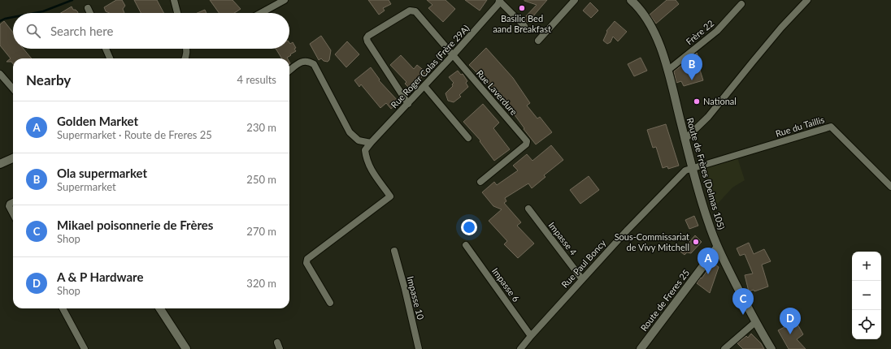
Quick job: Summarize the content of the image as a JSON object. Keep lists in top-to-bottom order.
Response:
{
  "streets": {
    "main road": ["Route de Frères (Delmas 105)", "Route de Freres 25"],
    "street": [
      "Frère 22",
      "Rue Roger Colas (Frère 29A)",
      "Rue Laverdure",
      "Rue du Taillis",
      "Impasse 4",
      "Rue Paul Boncy",
      "Impasse 6",
      "Impasse 10"
    ]
  },
  "crossings": [
    ["Frère 22", "Route de Frères (Delmas 105)"],
    ["Rue Roger Colas (Frère 29A)", "Rue Laverdure"],
    ["Rue du Taillis", "Route de Frères (Delmas 105)"],
    ["Rue du Taillis", "Rue Paul Boncy"],
    ["Route de Frères (Delmas 105)", "Rue Paul Boncy"],
    ["Route de Frères (Delmas 105)", "Route de Freres 25"],
    ["Impasse 4", "Rue Paul Boncy"],
    ["Rue Paul Boncy", "Impasse 6"]
  ],
  "places": ["Basilic Bed aand Breakfast", "National", "Sous-Commissariat de Vivy Mitchell"],
  "page": {
    "search": "Search here",
    "pins": [
      "B",
      "A",
      "C",
      "D"
    ],
    "heading": ["Nearby", "4 results"],
    "list": [
      {
        "mark": "A",
        "name": "Golden Market",
        "note": "Supermarket · Route de Freres 25",
        "value": "230 m"
      },
      {
        "mark": "B",
        "name": "Ola supermarket",
        "note": "Supermarket",
        "value": "250 m"
      },
      {
        "mark": "C",
        "name": "Mikael poisonnerie de Frères",
        "note": "Shop",
        "value": "270 m"
      },
      {
        "mark": "D",
        "name": "A & P Hardware",
        "note": "Shop",
        "value": "320 m"
      }
    ],
    "map_buttons": ["+", "−"]
  }
}
